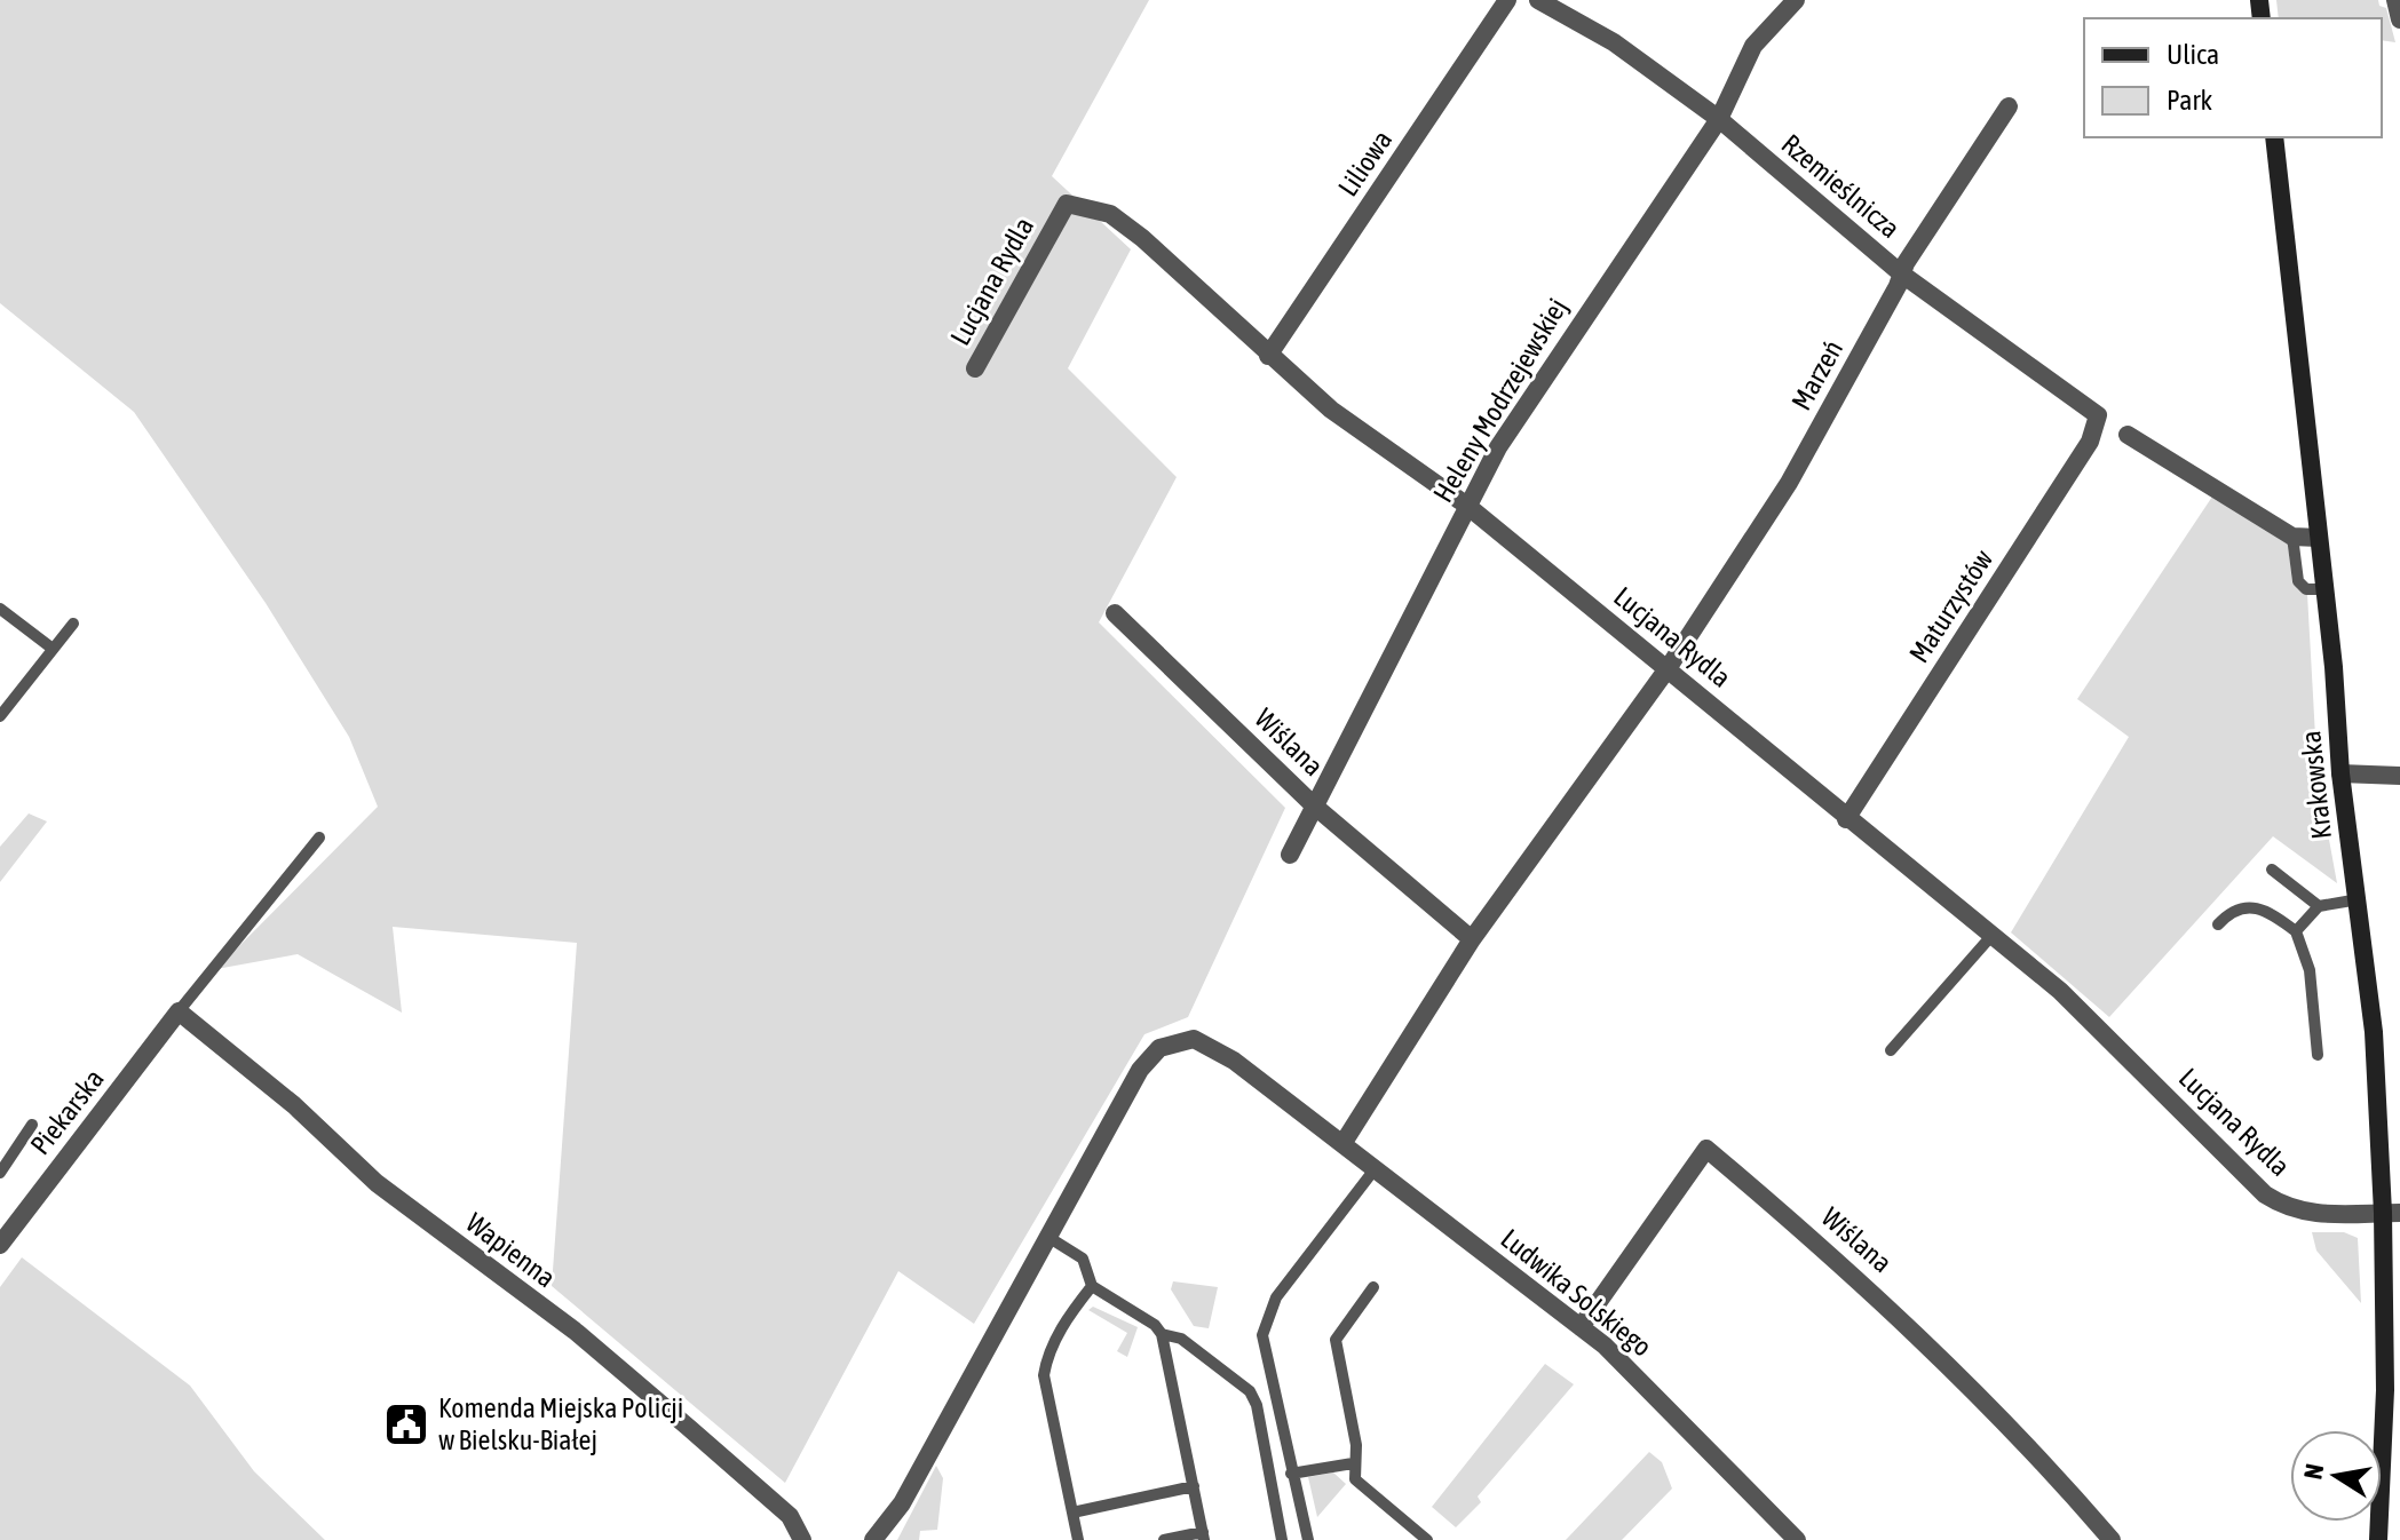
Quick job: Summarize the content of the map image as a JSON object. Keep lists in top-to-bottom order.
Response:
{
  "streets": {
    "main road": ["Krakowska"],
    "street": [
      "Liliowa",
      "Rzemieślnicza",
      "Lucjana Rydla",
      "Marzeń",
      "Heleny Modrzejewskiej",
      "Maturzystów",
      "Wiślana",
      "Piekarska",
      "Wapienna",
      "Ludwika Solskiego"
    ]
  },
  "crossings": [
    ["Liliowa", "Lucjana Rydla"],
    ["Rzemieślnicza", "Marzeń"],
    ["Rzemieślnicza", "Heleny Modrzejewskiej"],
    ["Rzemieślnicza", "Maturzystów"],
    ["Lucjana Rydla", "Marzeń"],
    ["Lucjana Rydla", "Heleny Modrzejewskiej"],
    ["Lucjana Rydla", "Maturzystów"],
    ["Lucjana Rydla", "Krakowska"],
    ["Heleny Modrzejewskiej", "Wiślana"],
    ["Wiślana", "Ludwika Solskiego"],
    ["Piekarska", "Wapienna"]
  ],
  "places": {
    "public building": ["Komenda Miejska Policji w Bielsku-Białej"]
  },
  "legend": ["Ulica", "Park"],
  "north": "left"
}
